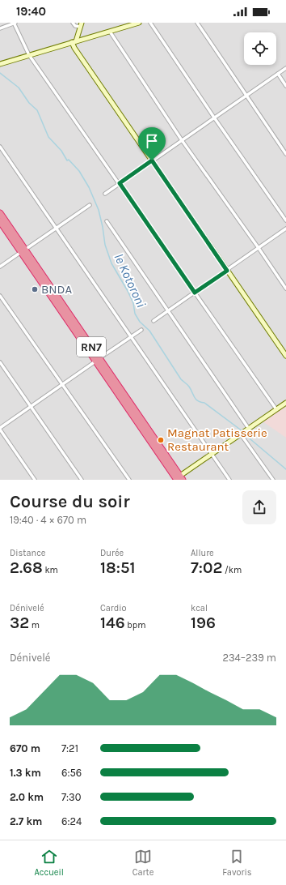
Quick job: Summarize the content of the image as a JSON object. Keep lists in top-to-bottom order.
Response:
{
  "streets": {
    "highway": ["RN7"]
  },
  "water": ["le Kotoroni"],
  "places": ["BNDA", "Magnat Patisserie Restaurant"],
  "page": {
    "status": "19:40",
    "heading": ["Course du soir", "19:40 · 4 × 670 m"],
    "stats": [
      ["Distance", "2.68 km"],
      ["Durée", "18:51"],
      ["Allure", "7:02 /km"],
      ["Dénivelé", "32 m"],
      ["Cardio", "146 bpm"],
      ["kcal", "196"]
    ],
    "chart": ["Dénivelé", "234–239 m"],
    "list": [
      {
        "name": "670 m",
        "note": "7:21"
      },
      {
        "name": "1.3 km",
        "note": "6:56"
      },
      {
        "name": "2.0 km",
        "note": "7:30"
      },
      {
        "name": "2.7 km",
        "note": "6:24"
      }
    ],
    "tabs": ["Accueil", "Carte", "Favoris"]
  }
}
